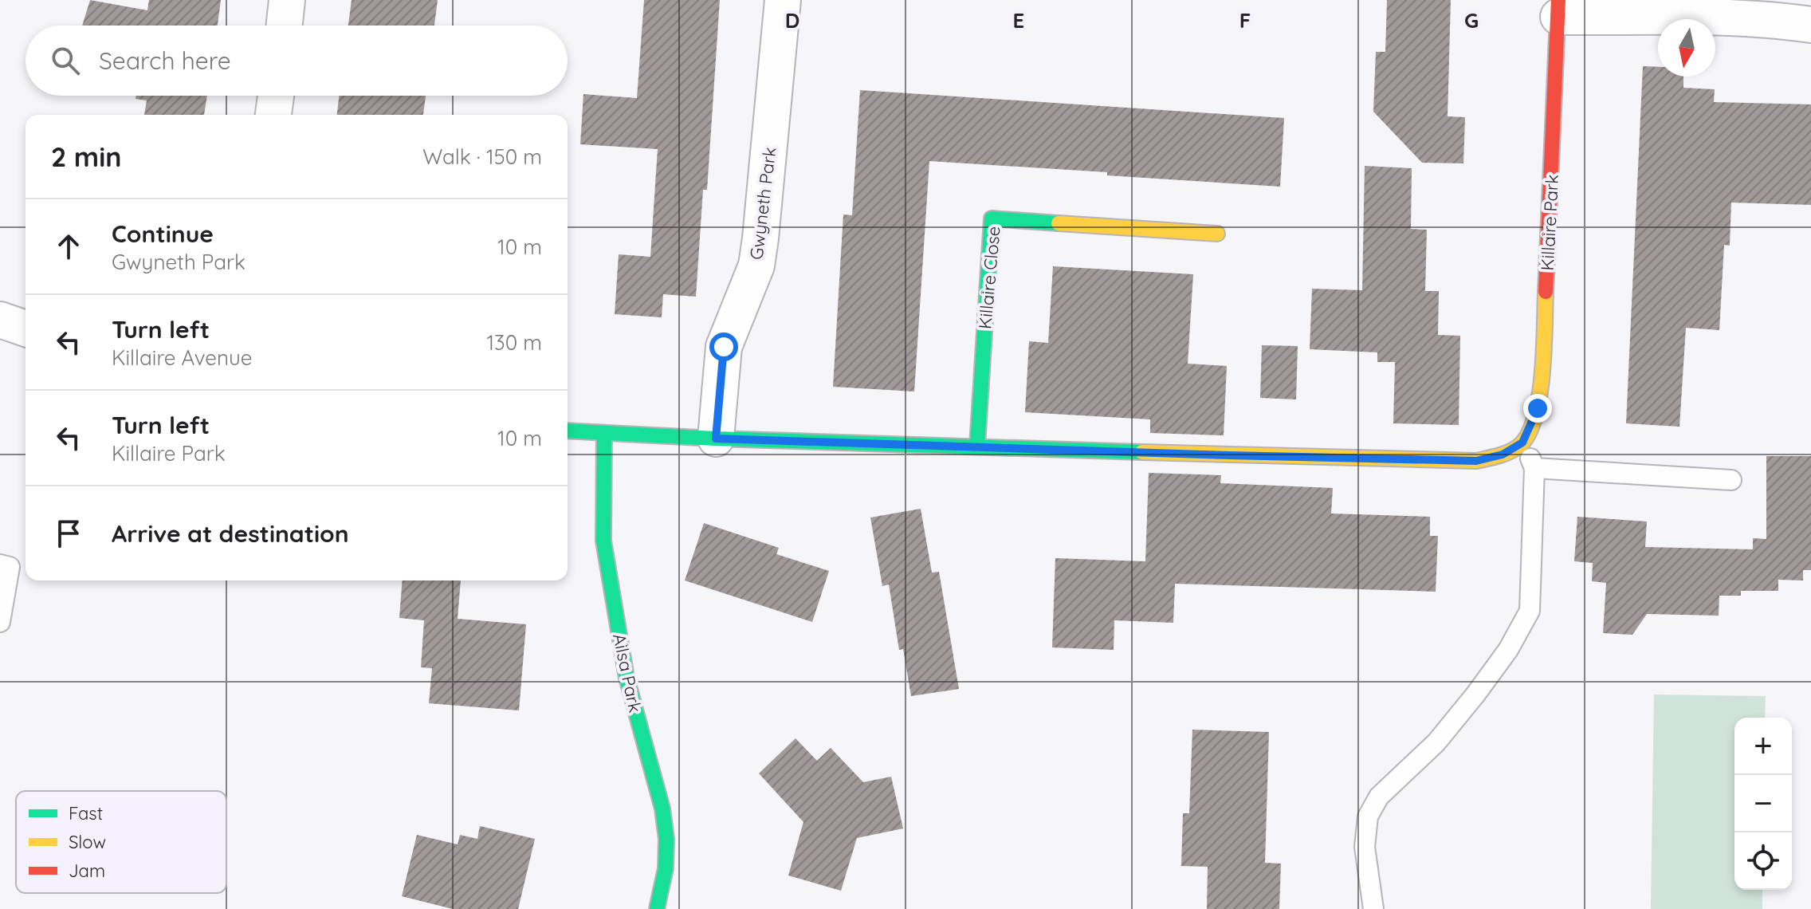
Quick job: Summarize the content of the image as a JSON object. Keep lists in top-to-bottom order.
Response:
{
  "streets": {
    "street": [
      "Gwyneth Park",
      "Killaire Park",
      "Killaire Close",
      "Ailsa Park"
    ]
  },
  "legend": ["Fast", "Slow", "Jam"],
  "north": "bottom",
  "page": {
    "search": "Search here",
    "heading": ["2 min", "Walk · 150 m"],
    "list": [
      ["Continue", "Gwyneth Park", "10 m"],
      ["Turn left", "Killaire Avenue", "130 m"],
      ["Turn left", "Killaire Park", "10 m"],
      "Arrive at destination"
    ],
    "map_buttons": ["+", "−"]
  },
  "grid": {
    "columns": [
      "D",
      "E",
      "F",
      "G"
    ]
  }
}
